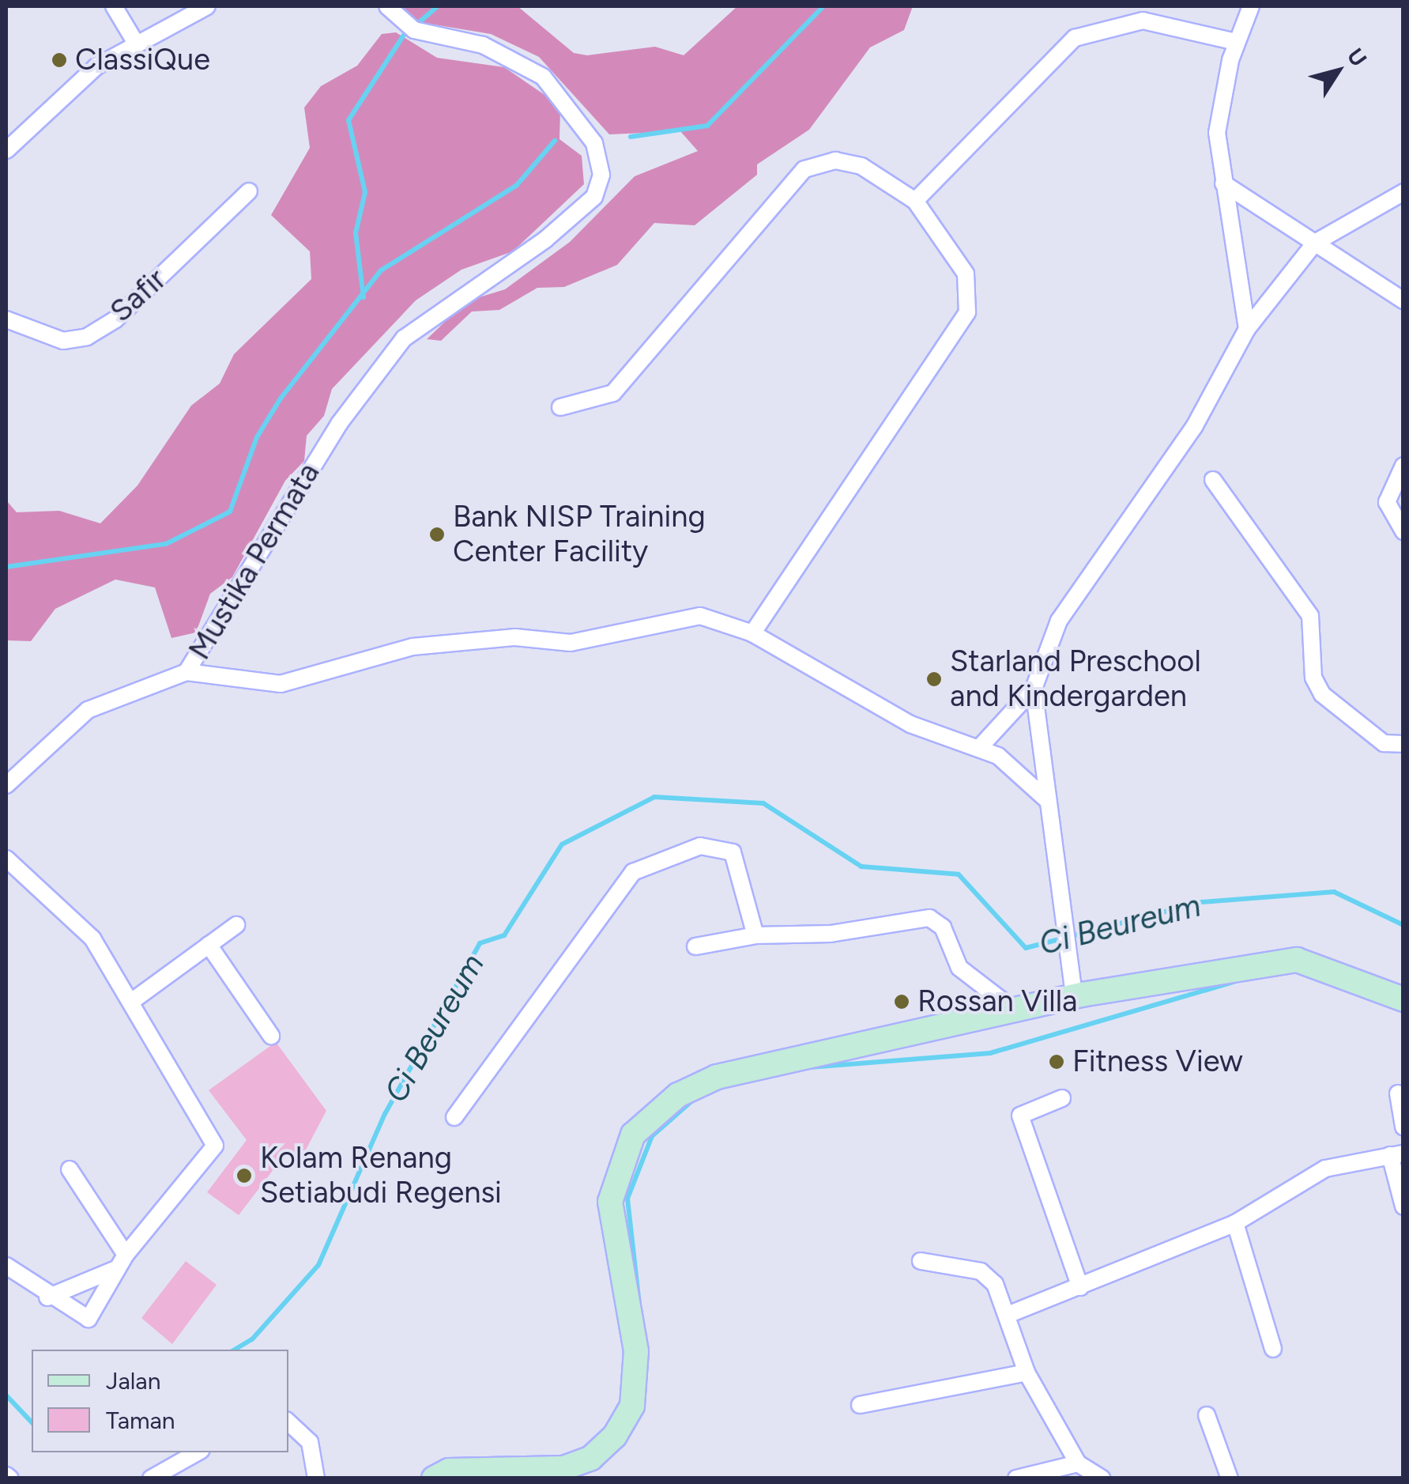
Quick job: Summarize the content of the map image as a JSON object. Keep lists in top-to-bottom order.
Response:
{
  "streets": {
    "street": ["Safir", "Mustika Permata"]
  },
  "water": ["Ci Beureum"],
  "places": [
    "ClassiQue",
    "Bank NISP Training Center Facility",
    "Starland Preschool and Kindergarden",
    "Rossan Villa",
    "Fitness View",
    "Kolam Renang Setiabudi Regensi"
  ],
  "legend": ["Jalan", "Taman"],
  "north": "top right"
}
